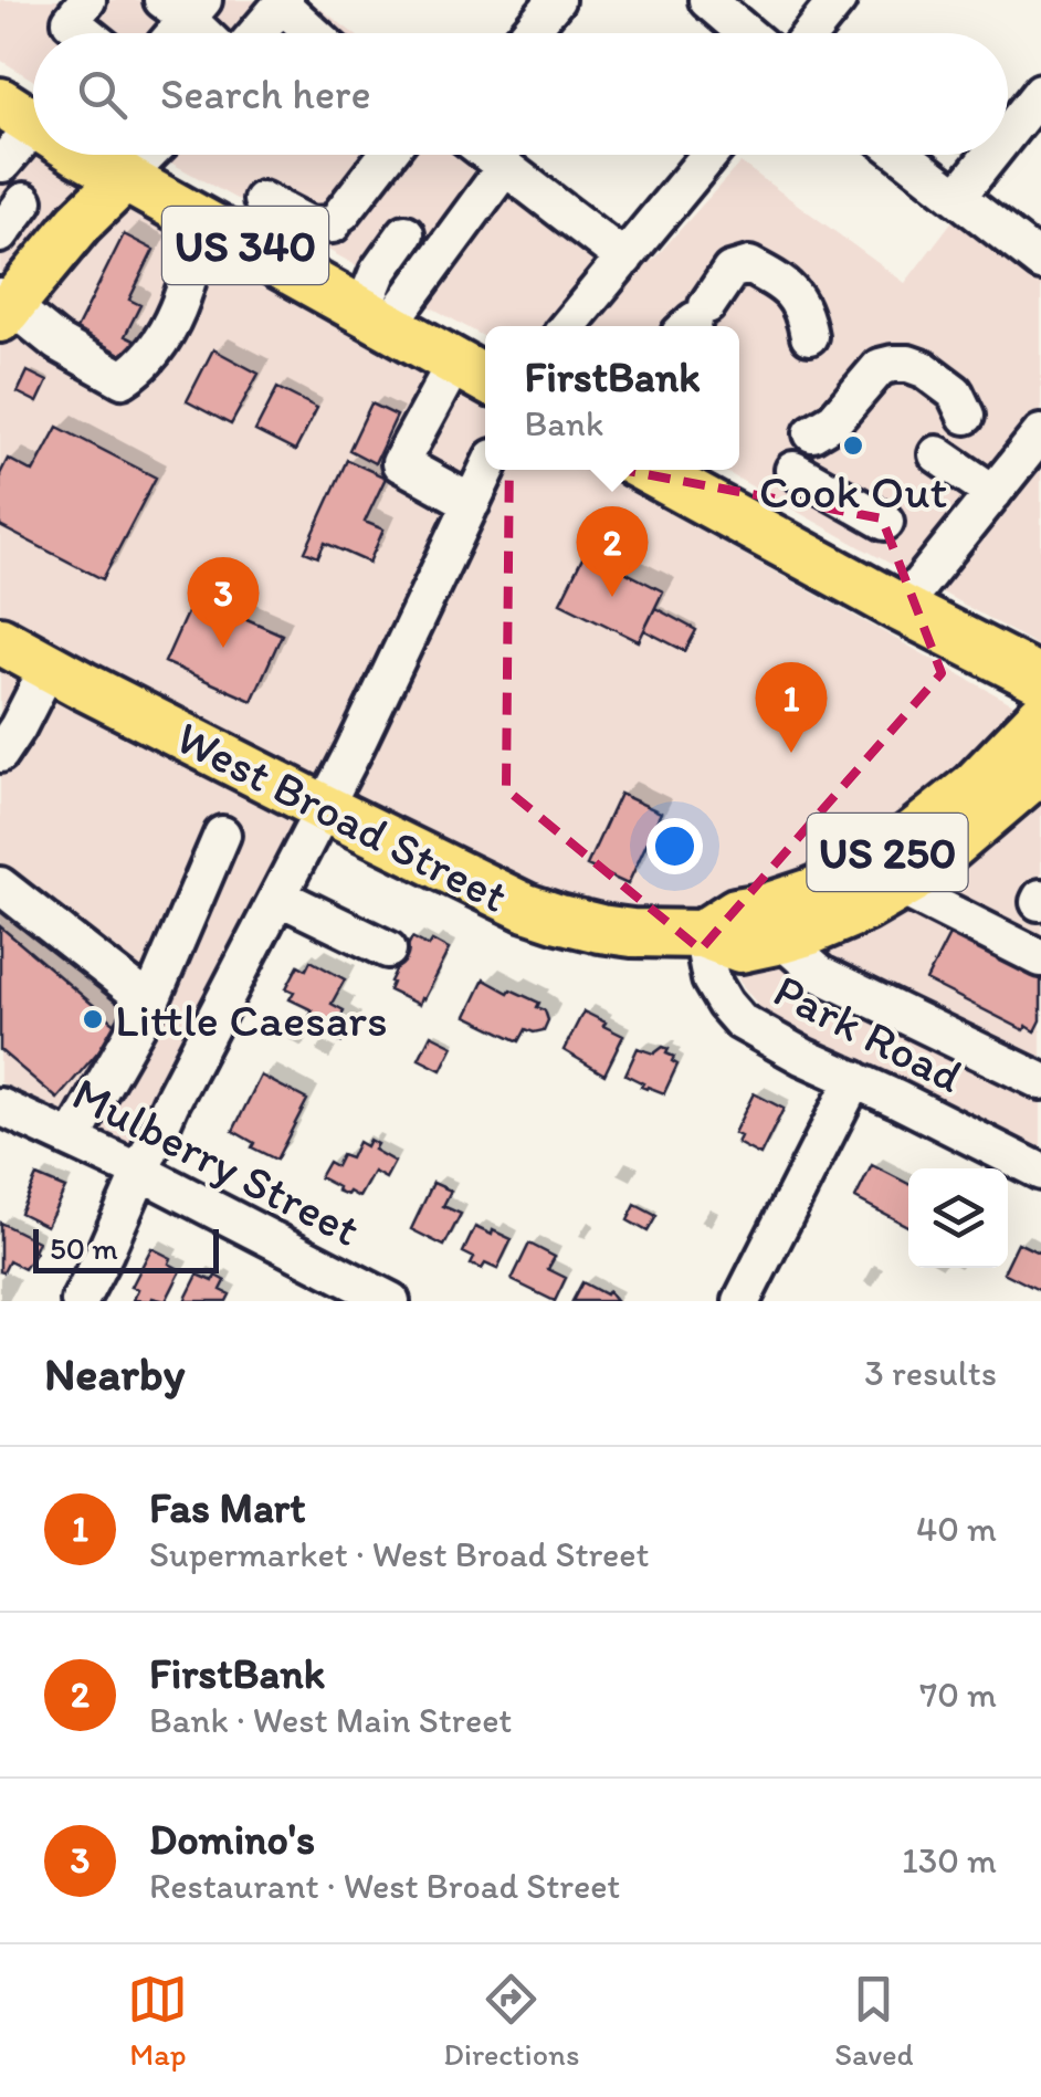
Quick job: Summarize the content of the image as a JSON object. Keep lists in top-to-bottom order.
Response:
{
  "streets": {
    "main road": ["US 340", "West Broad Street", "US 250"],
    "street": ["Park Road", "Mulberry Street"]
  },
  "crossings": [
    ["West Broad Street", "Park Road"]
  ],
  "places": ["Cook Out", "Little Caesars"],
  "scale_bar": "50 m",
  "page": {
    "search": "Search here",
    "popup": ["FirstBank", "Bank"],
    "pins": ["2", "3", "1"],
    "scale": "50 m",
    "heading": ["Nearby", "3 results"],
    "list": [
      {
        "mark": "1",
        "name": "Fas Mart",
        "note": "Supermarket · West Broad Street",
        "value": "40 m"
      },
      {
        "mark": "2",
        "name": "FirstBank",
        "note": "Bank · West Main Street",
        "value": "70 m"
      },
      {
        "mark": "3",
        "name": "Domino's",
        "note": "Restaurant · West Broad Street",
        "value": "130 m"
      }
    ],
    "nav": ["Map", "Directions", "Saved"]
  }
}
